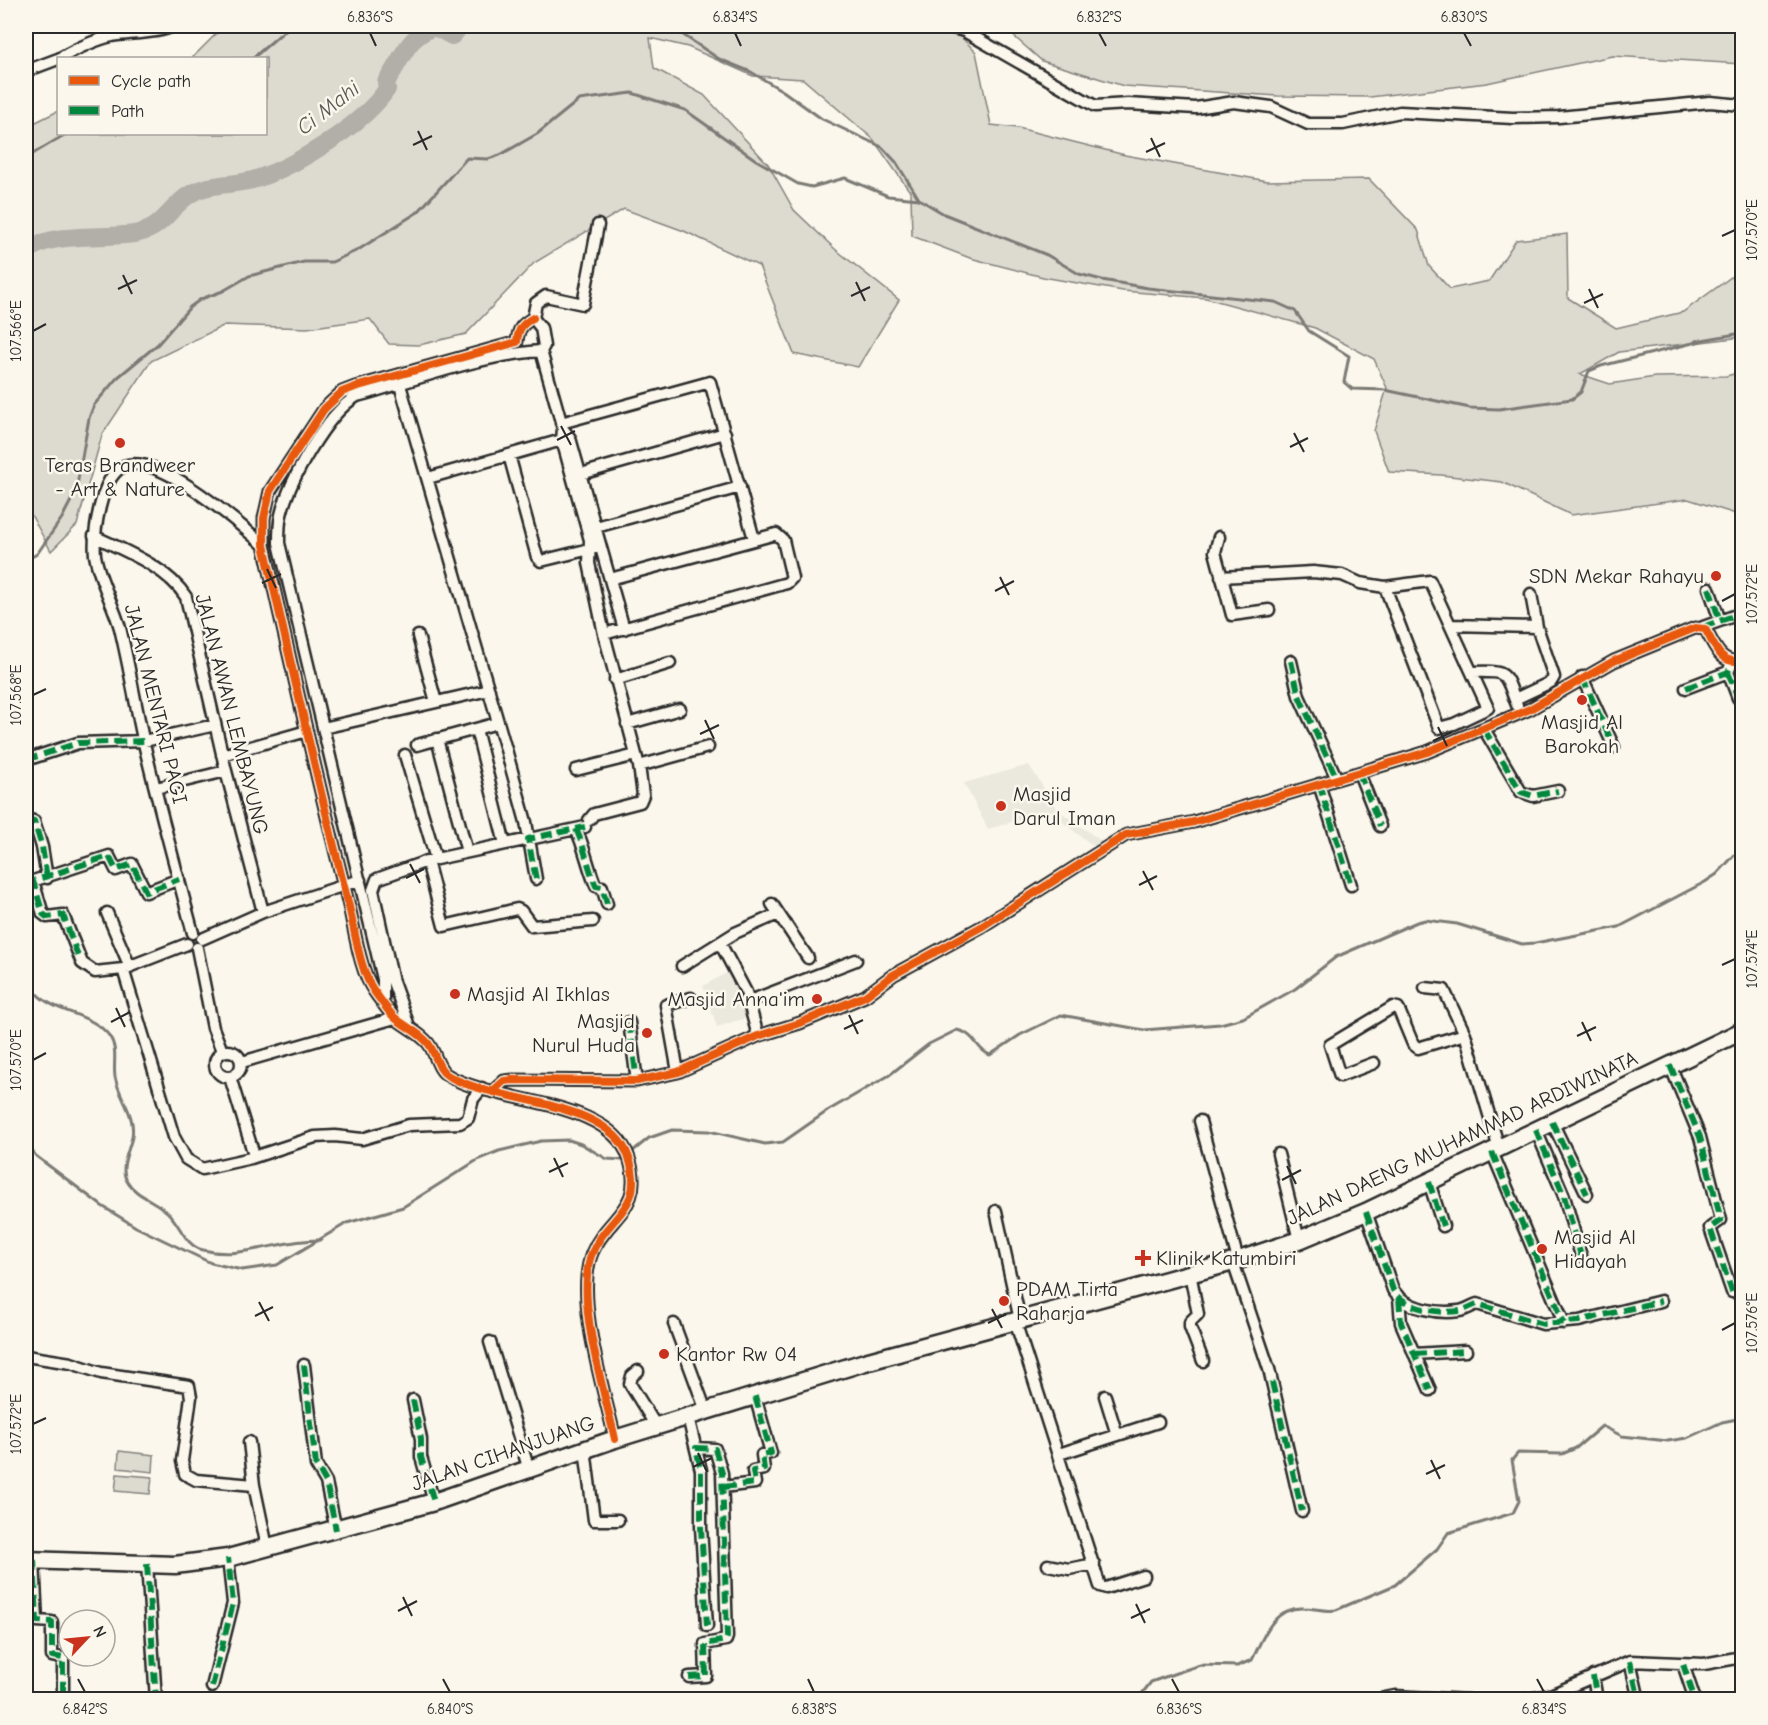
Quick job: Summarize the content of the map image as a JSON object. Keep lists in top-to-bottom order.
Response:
{
  "streets": {
    "main road": ["JALAN DAENG MUHAMMAD ARDIWINATA", "JALAN CIHANJUANG"],
    "street": ["JALAN MENTARI PAGI", "JALAN AWAN LEMBAYUNG"]
  },
  "crossings": [
    ["JALAN MENTARI PAGI", "JALAN AWAN LEMBAYUNG"],
    ["JALAN DAENG MUHAMMAD ARDIWINATA", "JALAN CIHANJUANG"]
  ],
  "water": ["Ci Mahi"],
  "places": {
    "other": [
      "Teras Brandweer - Art & Nature",
      "SDN Mekar Rahayu",
      "Masjid Al Barokah",
      "Masjid Darul Iman",
      "Masjid Al Ikhlas",
      "Masjid Anna'im",
      "Masjid Nurul Huda",
      "Masjid Al Hidayah",
      "PDAM Tirta Raharja",
      "Kantor Rw 04"
    ],
    "health": ["Klinik Katumbiri"]
  },
  "legend": ["Cycle path", "Path"],
  "north": "top right",
  "coordinates": [
    "6.836°S",
    "6.834°S",
    "6.832°S",
    "6.830°S",
    "107.570°E",
    "107.566°E",
    "107.572°E",
    "107.568°E",
    "107.574°E",
    "107.576°E",
    "6.842°S",
    "6.840°S",
    "6.838°S"
  ]
}
